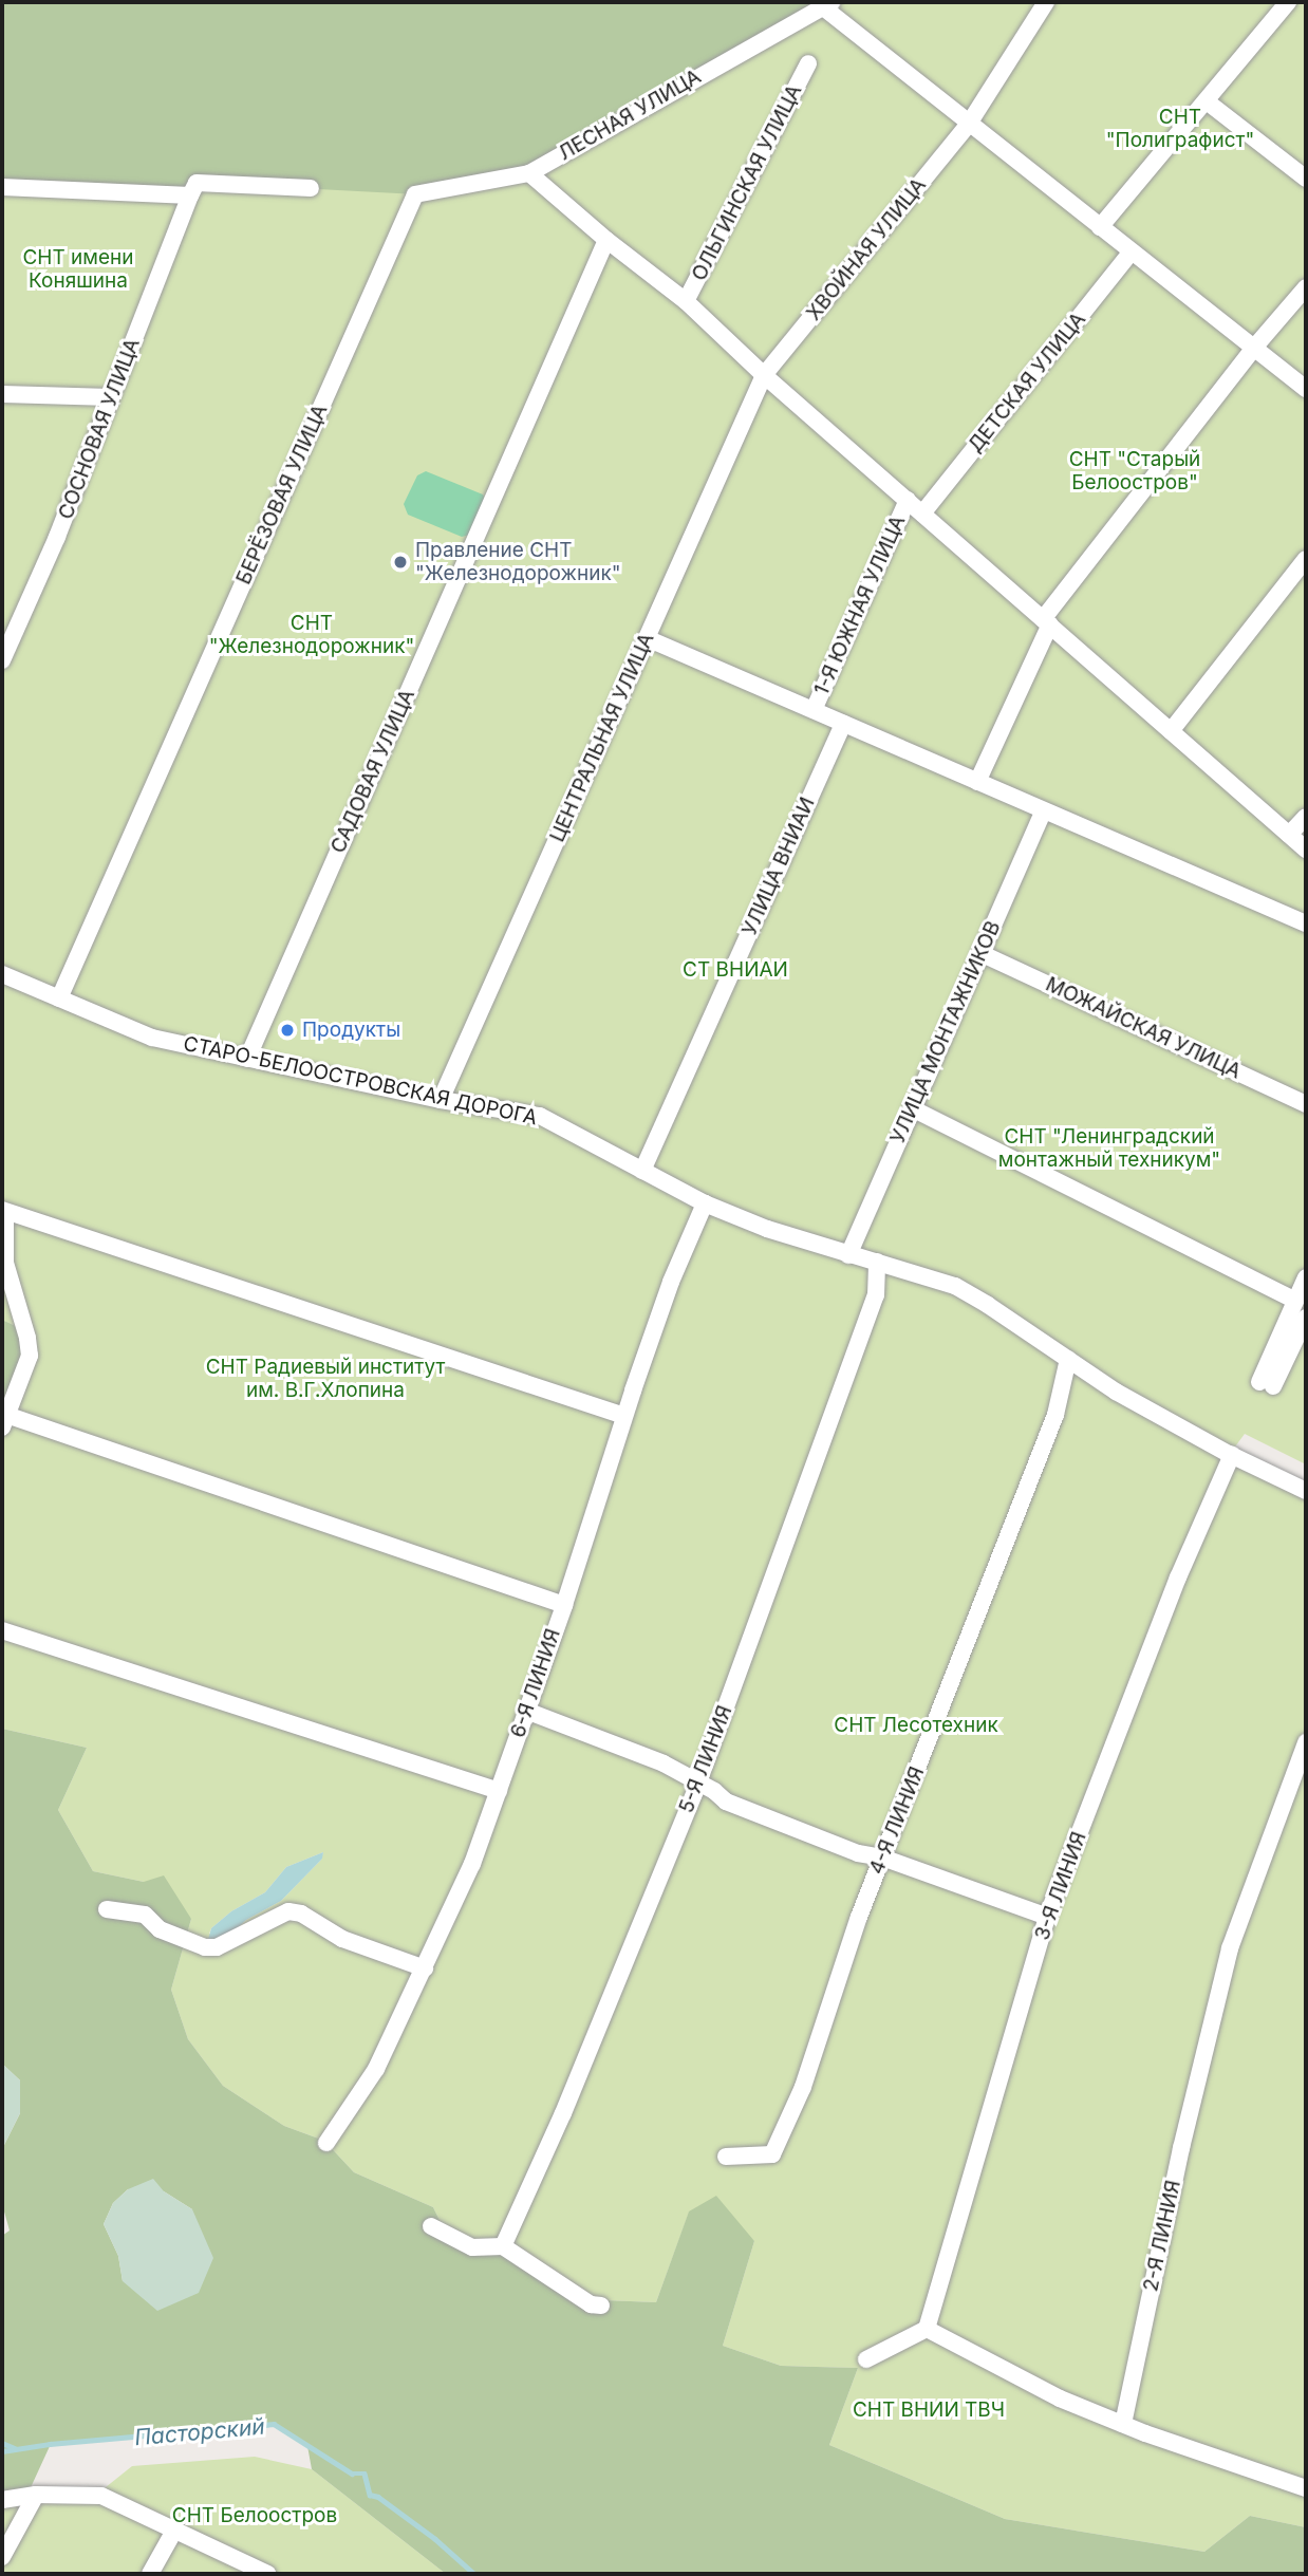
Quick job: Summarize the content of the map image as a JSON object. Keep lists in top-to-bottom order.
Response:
{
  "streets": {
    "street": [
      "ЛЕСНАЯ УЛИЦА",
      "ОЛЬГИНСКАЯ УЛИЦА",
      "ХВОЙНАЯ УЛИЦА",
      "ДЕТСКАЯ УЛИЦА",
      "СОСНОВАЯ УЛИЦА",
      "БЕРЁЗОВАЯ УЛИЦА",
      "1-Я ЮЖНАЯ УЛИЦА",
      "ЦЕНТРАЛЬНАЯ УЛИЦА",
      "САДОВАЯ УЛИЦА",
      "УЛИЦА ВНИАИ",
      "МОЖАЙСКАЯ УЛИЦА",
      "УЛИЦА МОНТАЖНИКОВ",
      "СТАРО-БЕЛООСТРОВСКАЯ ДОРОГА",
      "6-Я ЛИНИЯ",
      "5-Я ЛИНИЯ",
      "4-Я ЛИНИЯ",
      "3-Я ЛИНИЯ",
      "2-Я ЛИНИЯ"
    ]
  },
  "crossings": [
    ["ЛЕСНАЯ УЛИЦА", "БЕРЁЗОВАЯ УЛИЦА"],
    ["ХВОЙНАЯ УЛИЦА", "ЦЕНТРАЛЬНАЯ УЛИЦА"],
    ["БЕРЁЗОВАЯ УЛИЦА", "СТАРО-БЕЛООСТРОВСКАЯ ДОРОГА"],
    ["ЦЕНТРАЛЬНАЯ УЛИЦА", "СТАРО-БЕЛООСТРОВСКАЯ ДОРОГА"],
    ["САДОВАЯ УЛИЦА", "СТАРО-БЕЛООСТРОВСКАЯ ДОРОГА"],
    ["УЛИЦА ВНИАИ", "СТАРО-БЕЛООСТРОВСКАЯ ДОРОГА"],
    ["МОЖАЙСКАЯ УЛИЦА", "УЛИЦА МОНТАЖНИКОВ"],
    ["УЛИЦА МОНТАЖНИКОВ", "СТАРО-БЕЛООСТРОВСКАЯ ДОРОГА"],
    ["СТАРО-БЕЛООСТРОВСКАЯ ДОРОГА", "6-Я ЛИНИЯ"],
    ["СТАРО-БЕЛООСТРОВСКАЯ ДОРОГА", "5-Я ЛИНИЯ"],
    ["СТАРО-БЕЛООСТРОВСКАЯ ДОРОГА", "4-Я ЛИНИЯ"],
    ["СТАРО-БЕЛООСТРОВСКАЯ ДОРОГА", "3-Я ЛИНИЯ"]
  ],
  "water": ["Пасторский"],
  "parks": [
    "СНТ \"Полиграфист\"",
    "СНТ имени Коняшина",
    "СНТ \"Старый Белоостров\"",
    "СНТ \"Железнодорожник\"",
    "СТ ВНИАИ",
    "СНТ \"Ленинградский монтажный техникум\"",
    "СНТ Радиевый институт им. В.Г.Хлопина",
    "СНТ Лесотехник",
    "СНТ ВНИИ ТВЧ",
    "СНТ Белоостров"
  ],
  "places": ["Правление СНТ \"Железнодорожник\"", "Продукты"]
}
